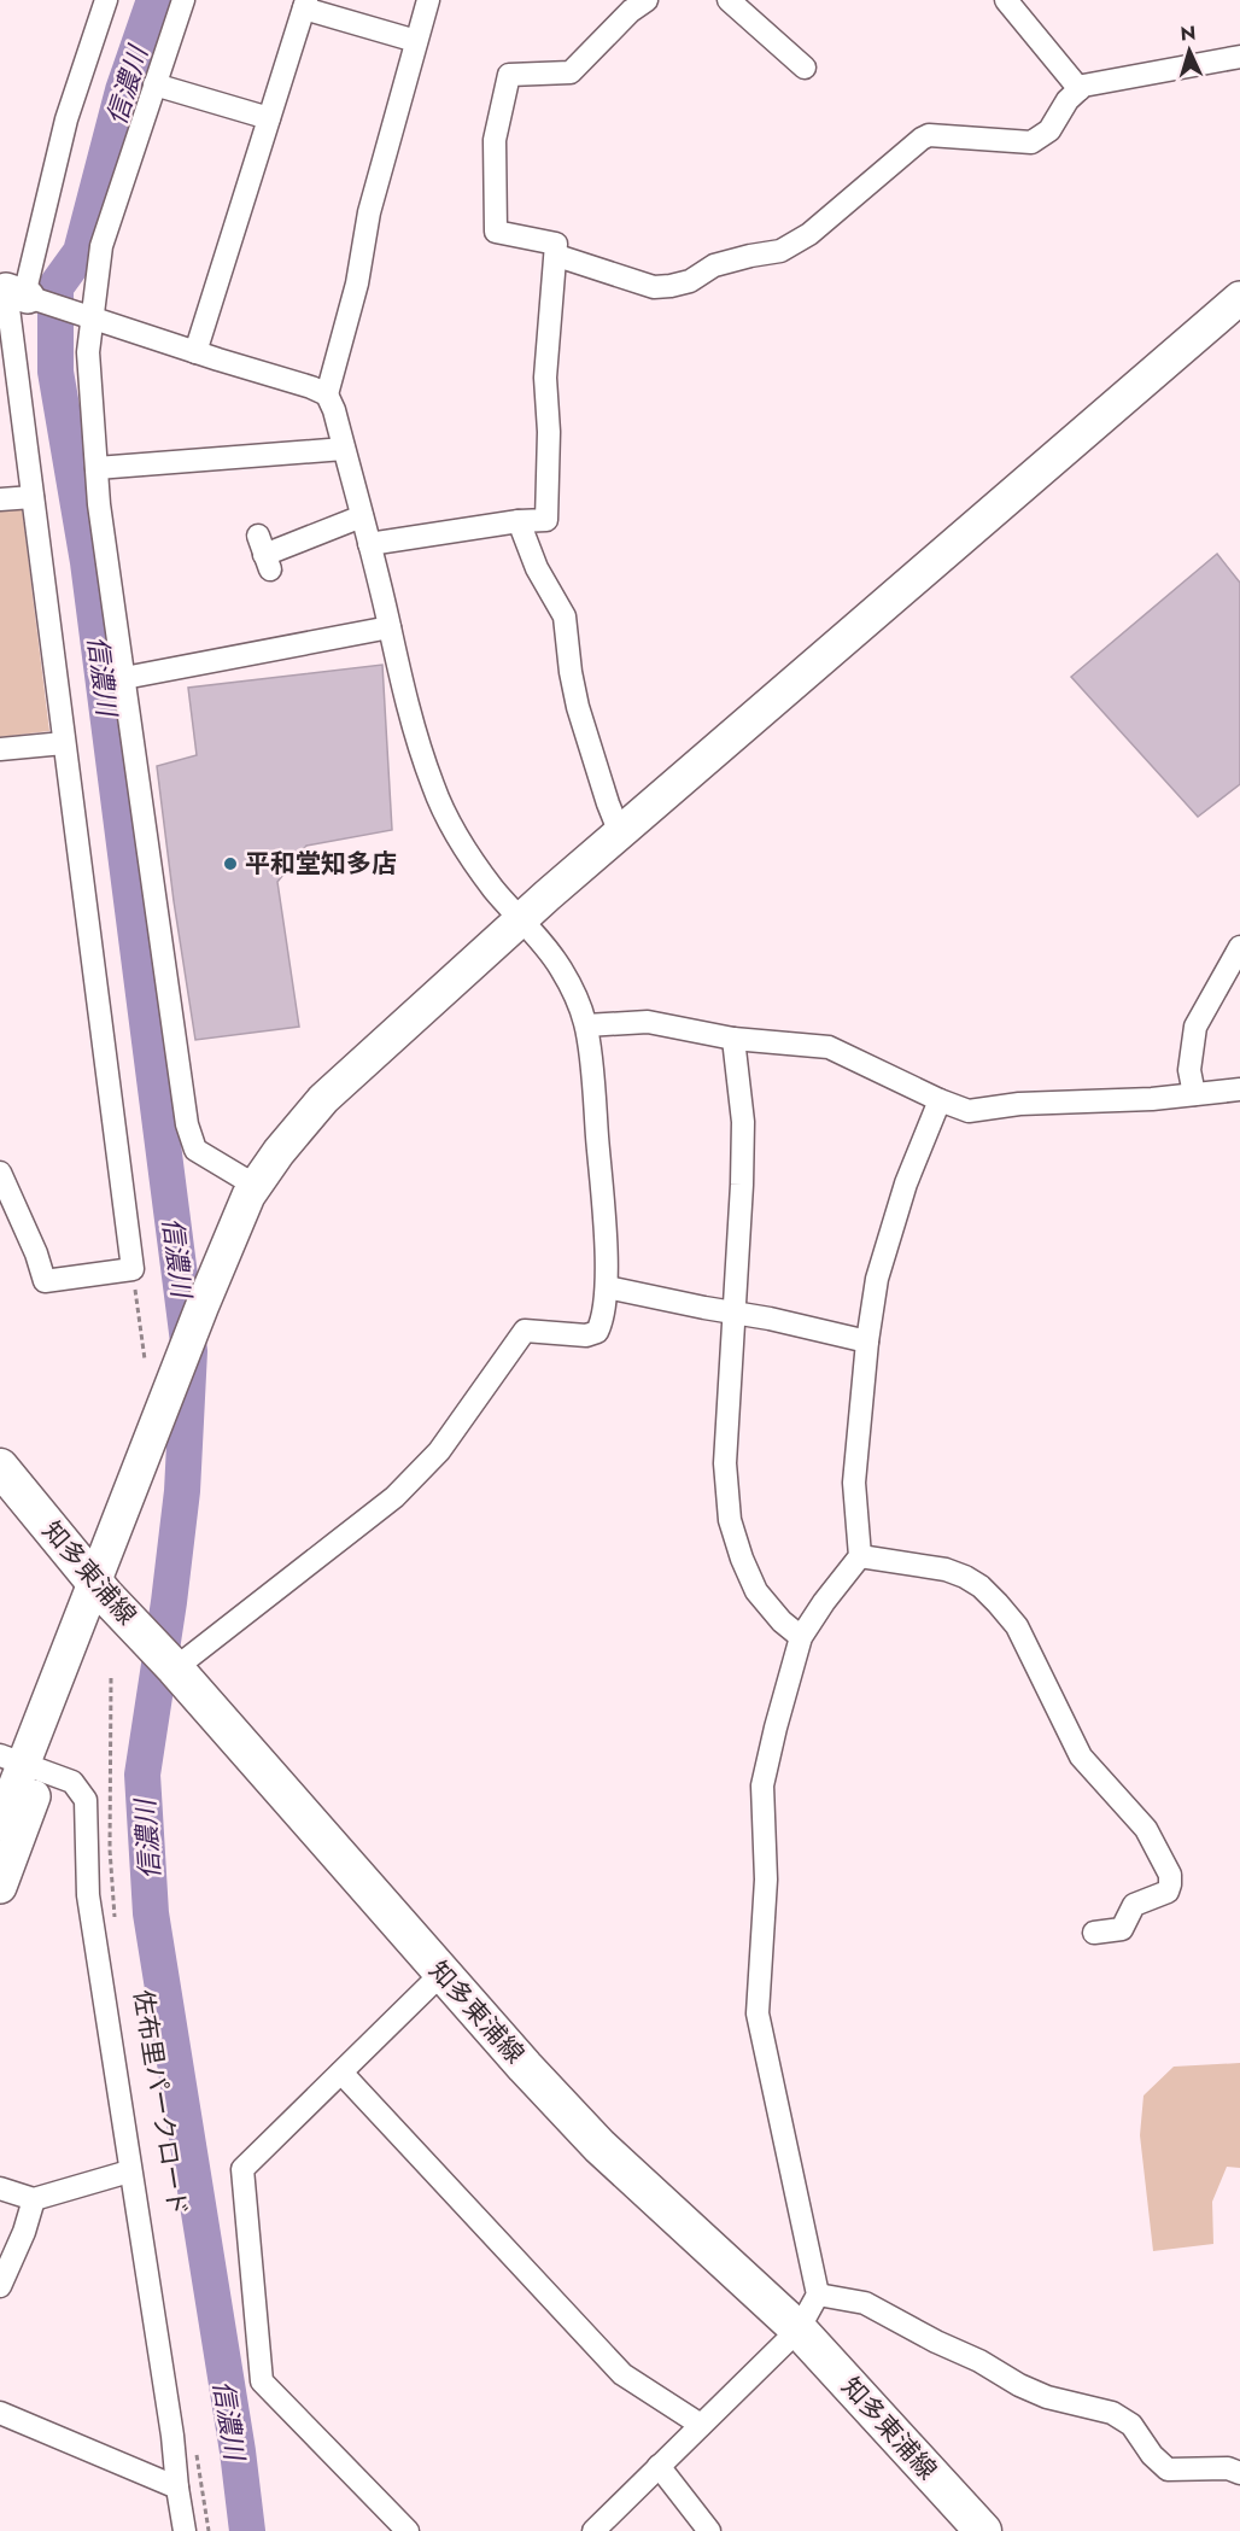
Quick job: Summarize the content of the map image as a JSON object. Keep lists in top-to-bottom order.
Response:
{
  "streets": {
    "main road": ["知多東浦線"]
  },
  "water": ["信濃川"],
  "places": ["平和堂知多店"],
  "north": "top"
}
